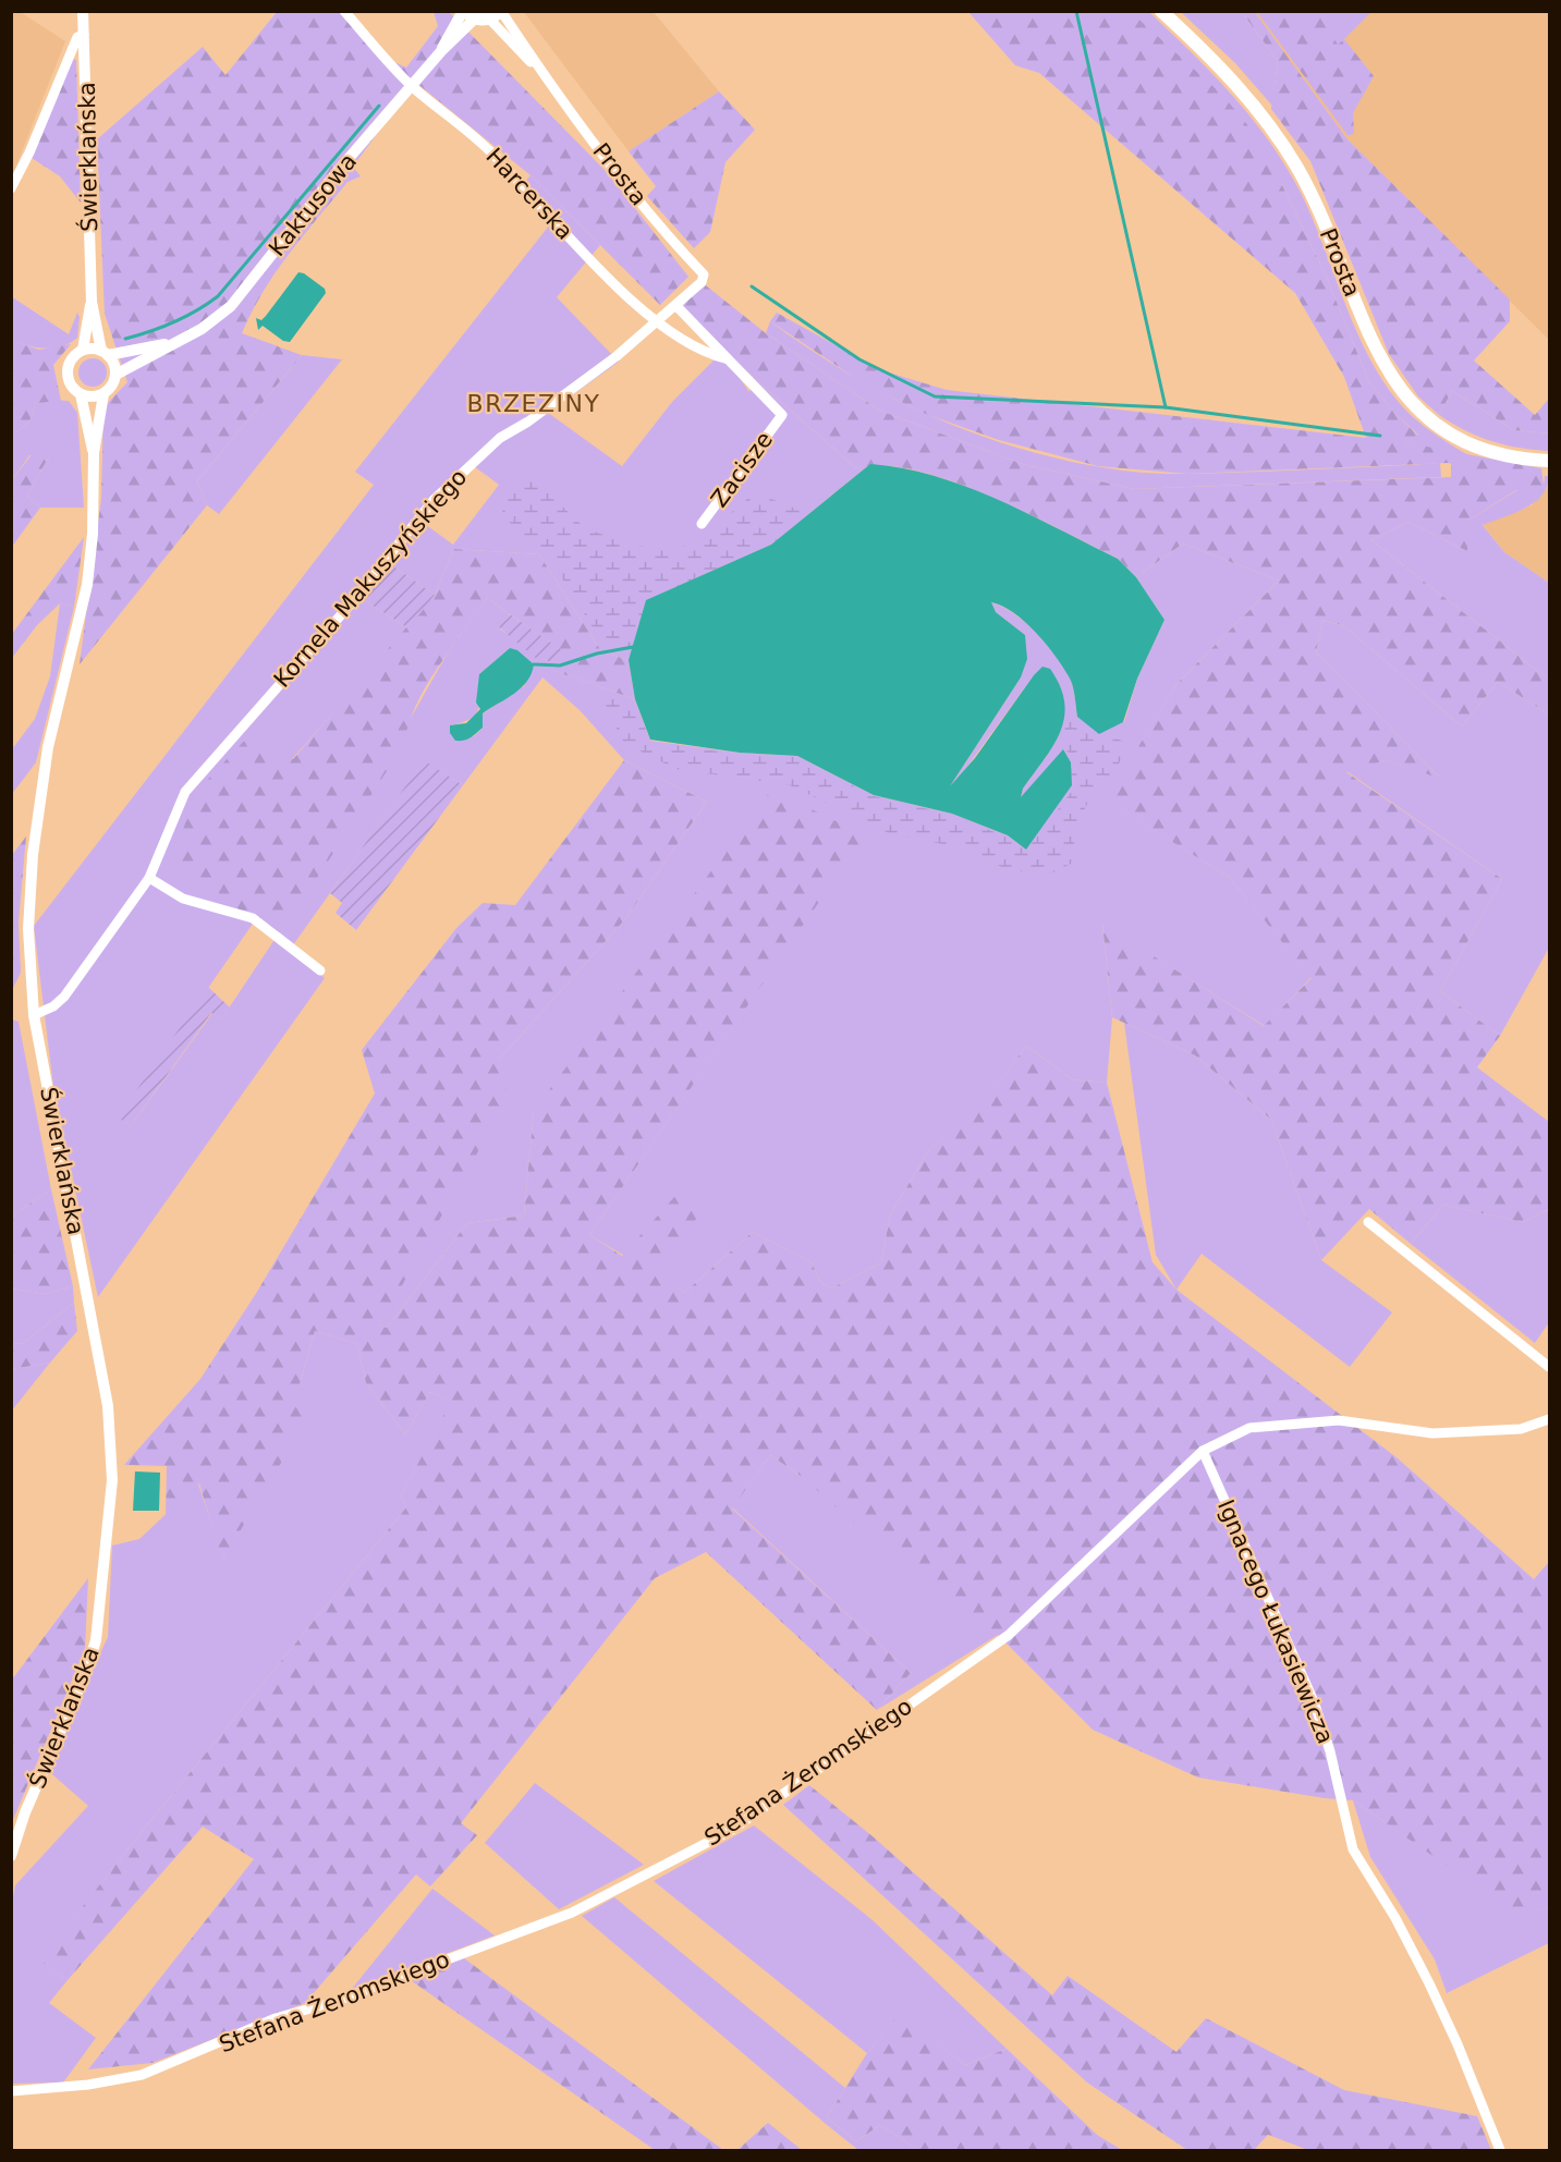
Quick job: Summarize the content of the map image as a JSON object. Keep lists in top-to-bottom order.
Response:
{
  "streets": {
    "main road": ["Prosta"],
    "street": [
      "Świerklańska",
      "Harcerska",
      "Kaktusowa",
      "Zacisze",
      "Kornela Makuszyńskiego",
      "Ignacego Łukasiewicza",
      "Stefana Żeromskiego"
    ]
  },
  "crossings": [
    ["Świerklańska", "Kaktusowa"],
    ["Świerklańska", "Kornela Makuszyńskiego"],
    ["Prosta", "Kaktusowa"],
    ["Prosta", "Kornela Makuszyńskiego"],
    ["Harcerska", "Kaktusowa"],
    ["Harcerska", "Zacisze"],
    ["Harcerska", "Kornela Makuszyńskiego"],
    ["Ignacego Łukasiewicza", "Stefana Żeromskiego"]
  ],
  "districts": ["BRZEZINY"]
}
